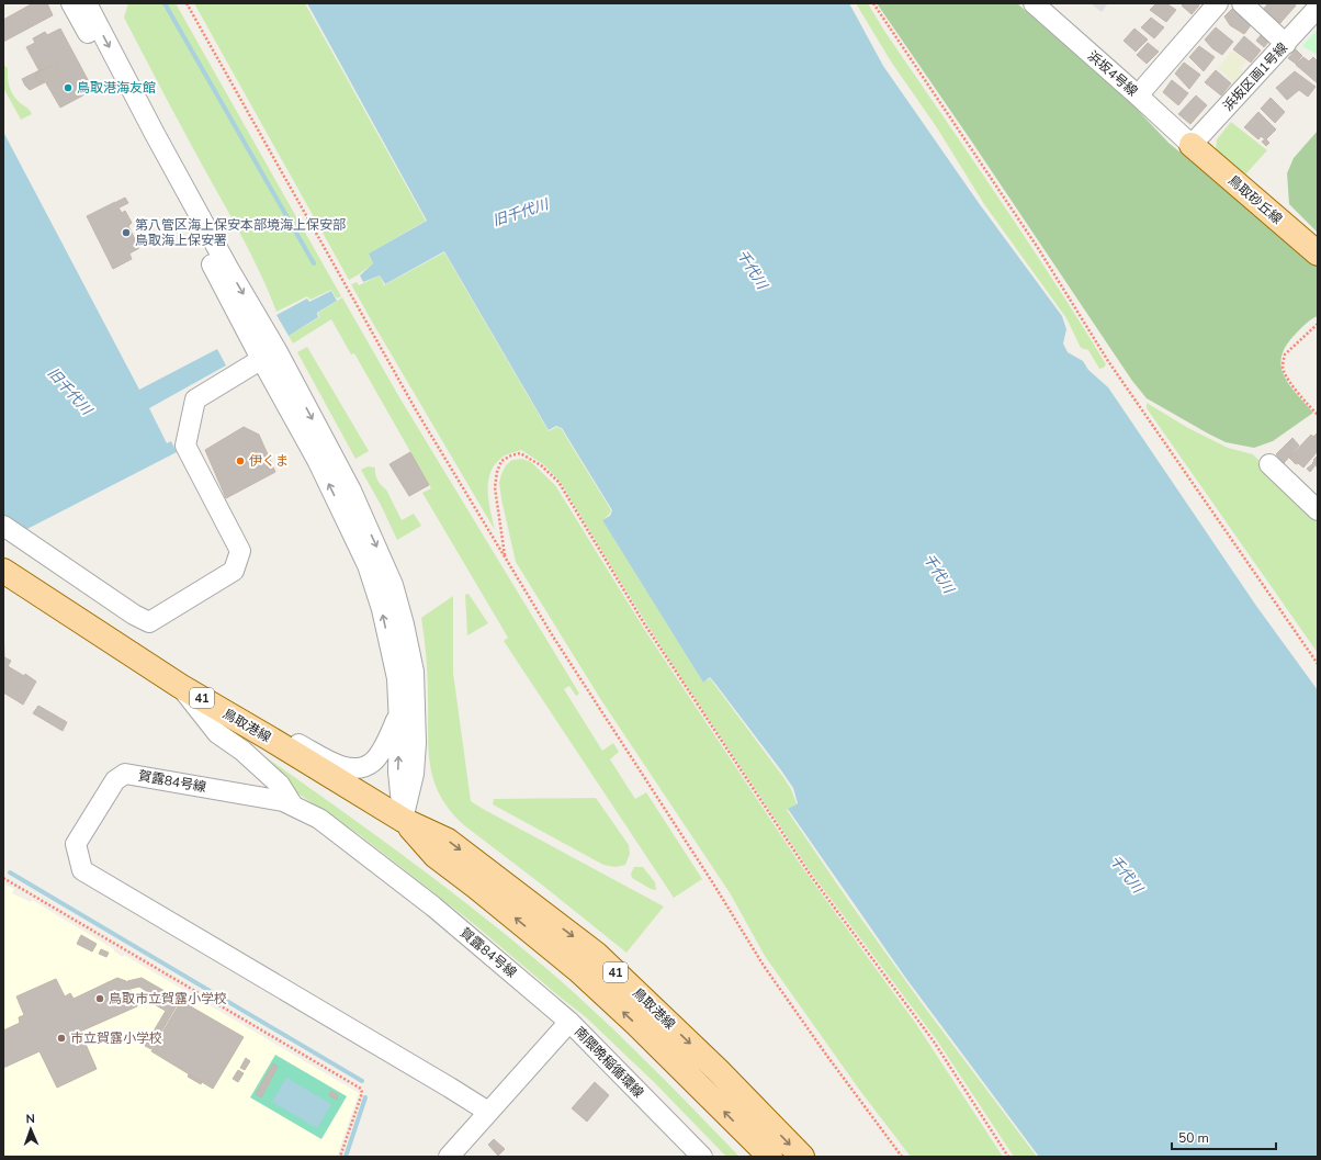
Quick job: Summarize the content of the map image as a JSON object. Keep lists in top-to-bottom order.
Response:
{
  "streets": {
    "main road": ["鳥取砂丘線", "41", "鳥取港線"],
    "street": [
      "浜坂4号線",
      "浜坂区画1号線",
      "賀露84号線",
      "南隈晩稲循環線"
    ]
  },
  "crossings": [
    ["浜坂4号線", "浜坂区画1号線"],
    ["浜坂4号線", "鳥取砂丘線"],
    ["浜坂区画1号線", "鳥取砂丘線"],
    ["賀露84号線", "南隈晩稲循環線"]
  ],
  "water": ["旧千代川", "千代川"],
  "places": [
    "鳥取港海友館",
    "第八管区海上保安本部境海上保安部 鳥取海上保安署",
    "伊くま",
    "鳥取市立賀露小学校",
    "市立賀露小学校"
  ],
  "scale_bar": "50 m",
  "north": "top"
}
